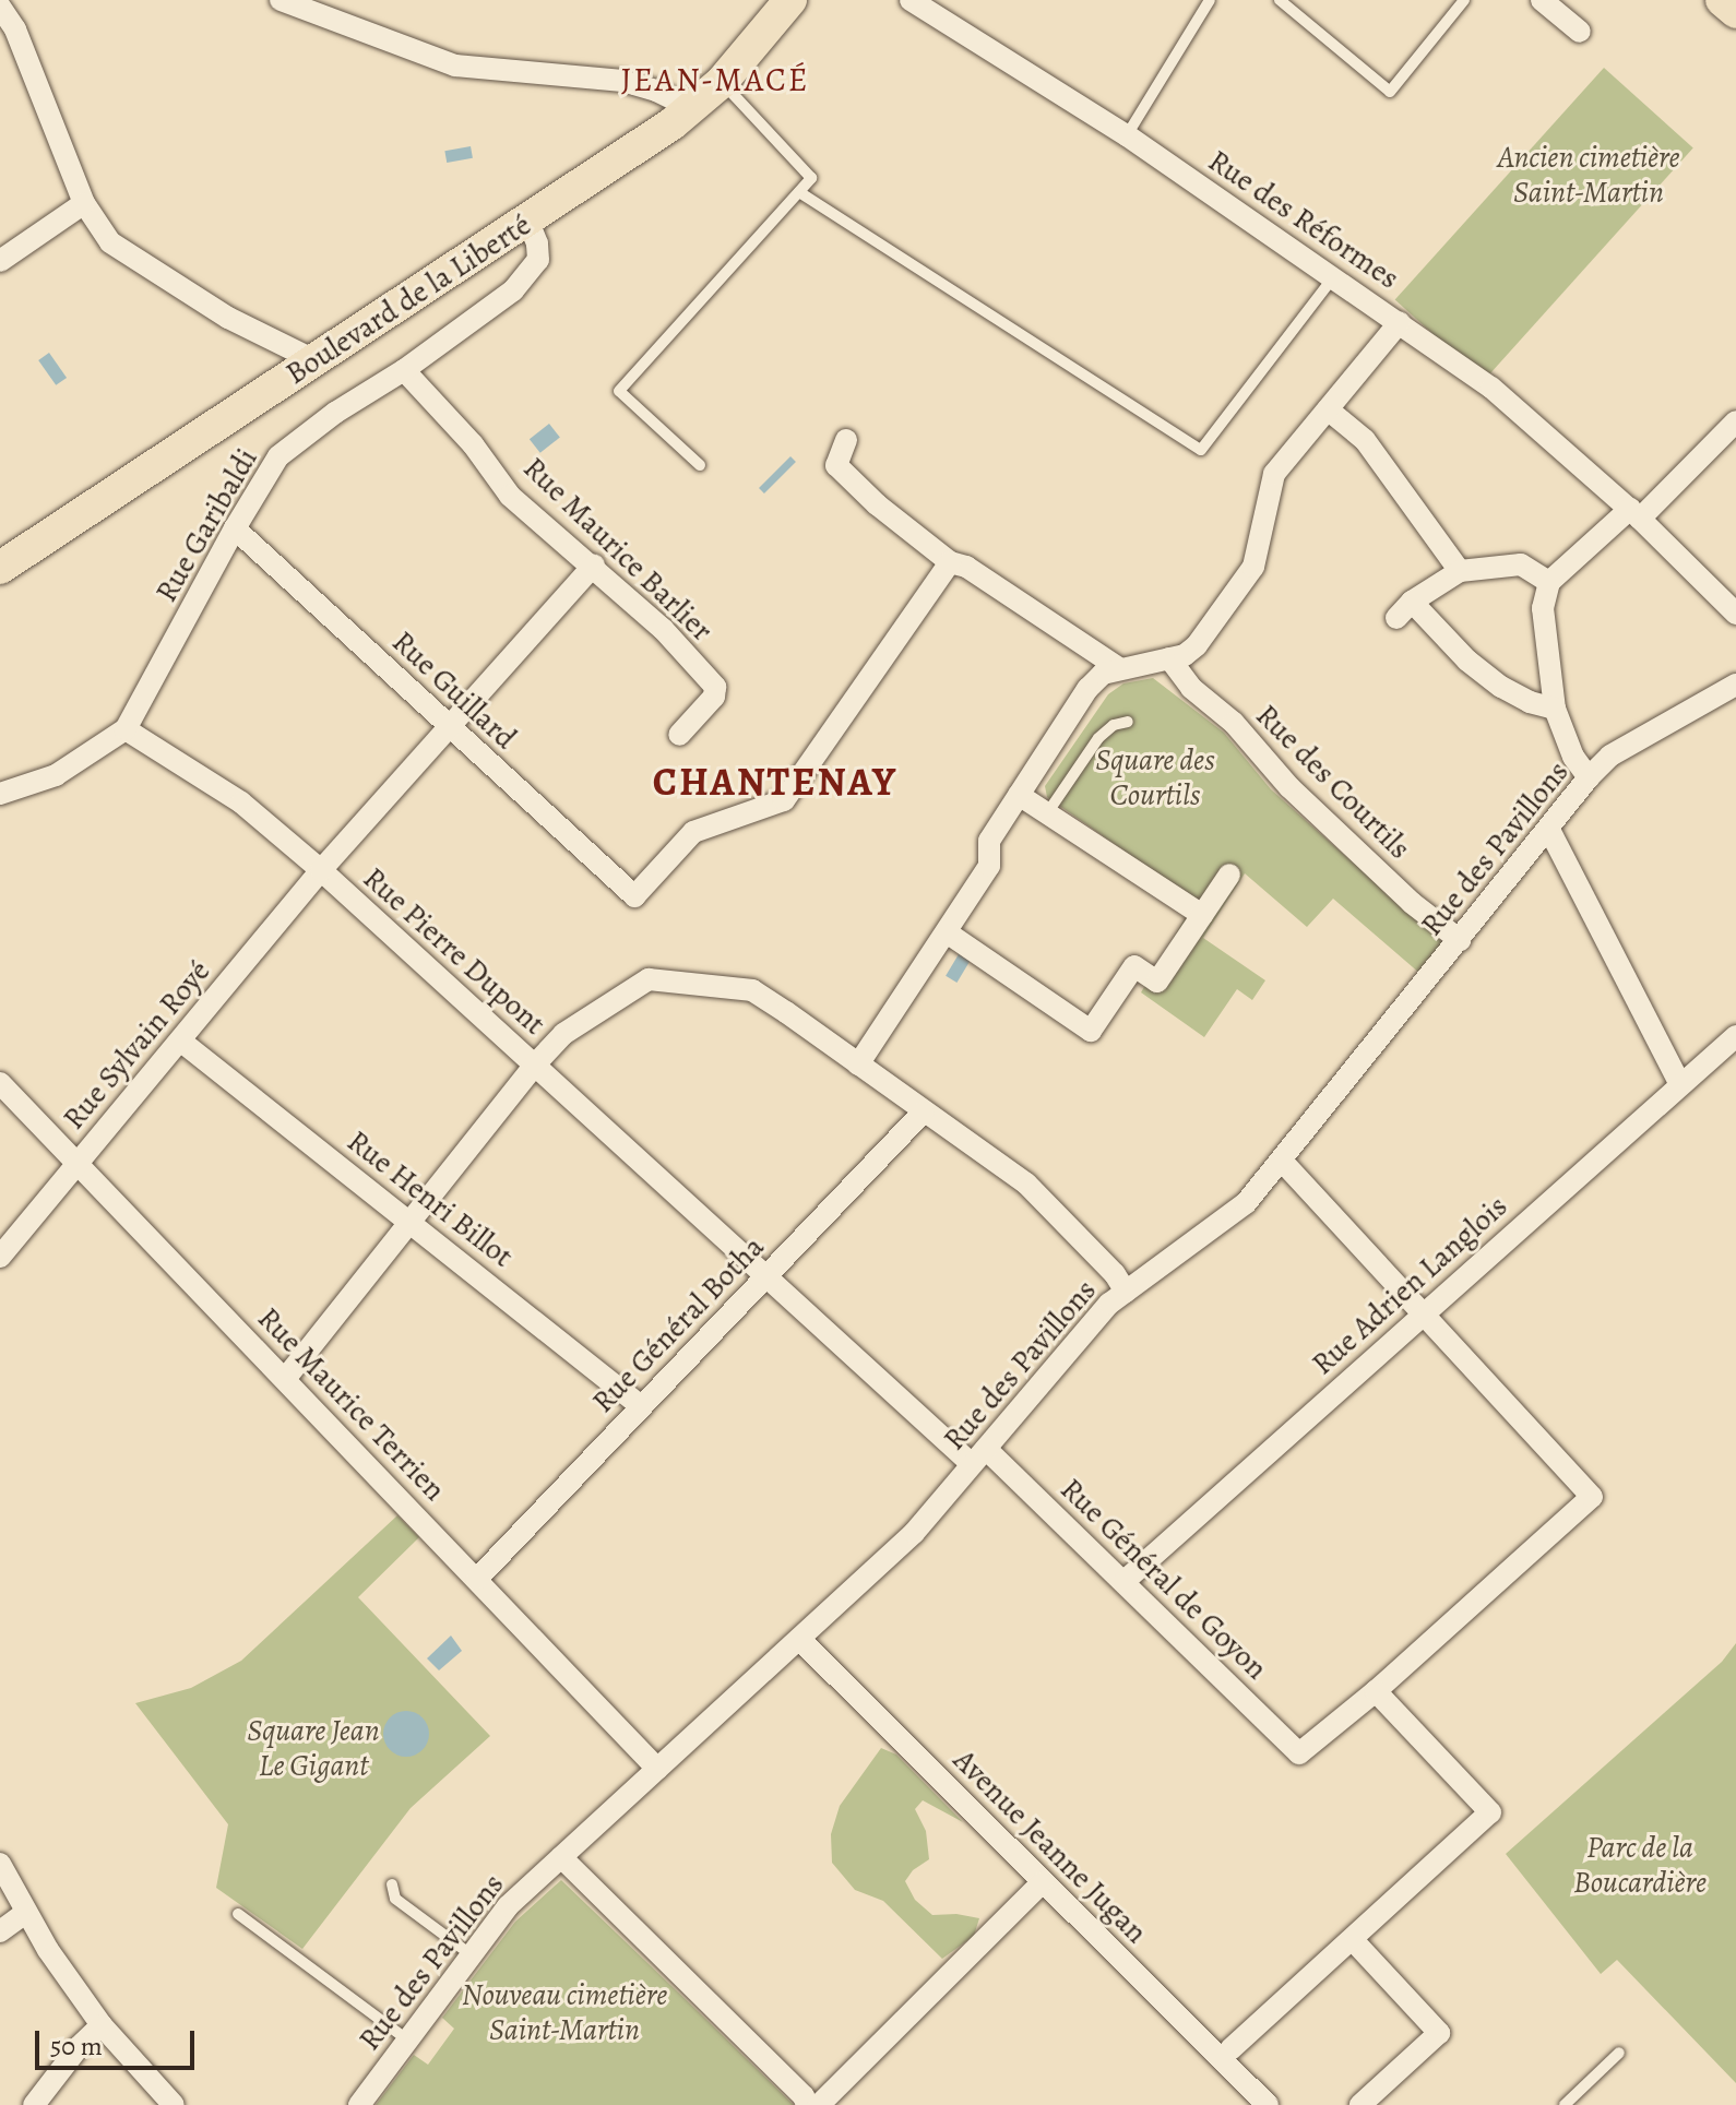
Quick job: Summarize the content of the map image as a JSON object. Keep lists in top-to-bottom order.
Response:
{
  "streets": {
    "main road": ["Boulevard de la Liberté"],
    "street": [
      "Rue des Réformes",
      "Rue Garibaldi",
      "Rue Maurice Barlier",
      "Rue Guillard",
      "Rue des Courtils",
      "Rue des Pavillons",
      "Rue Pierre Dupont",
      "Rue Sylvain Royé",
      "Rue Henri Billot",
      "Rue Adrien Langlois",
      "Rue Général Botha",
      "Rue Maurice Terrien",
      "Rue Général de Goyon",
      "Avenue Jeanne Jugan"
    ]
  },
  "crossings": [
    ["Boulevard de la Liberté", "Rue Garibaldi"],
    ["Rue Garibaldi", "Rue Maurice Barlier"],
    ["Rue Garibaldi", "Rue Guillard"],
    ["Rue Garibaldi", "Rue Pierre Dupont"],
    ["Rue Maurice Barlier", "Rue Sylvain Royé"],
    ["Rue Guillard", "Rue Sylvain Royé"],
    ["Rue des Courtils", "Rue des Pavillons"],
    ["Rue des Pavillons", "Rue Pierre Dupont"],
    ["Rue des Pavillons", "Rue Maurice Terrien"],
    ["Rue des Pavillons", "Rue Général de Goyon"],
    ["Rue des Pavillons", "Avenue Jeanne Jugan"],
    ["Rue Pierre Dupont", "Rue Sylvain Royé"],
    ["Rue Pierre Dupont", "Rue Général Botha"],
    ["Rue Pierre Dupont", "Rue Général de Goyon"],
    ["Rue Sylvain Royé", "Rue Henri Billot"],
    ["Rue Sylvain Royé", "Rue Maurice Terrien"],
    ["Rue Henri Billot", "Rue Général Botha"],
    ["Rue Adrien Langlois", "Rue Général de Goyon"],
    ["Rue Général Botha", "Rue Maurice Terrien"],
    ["Rue Général Botha", "Rue Général de Goyon"]
  ],
  "districts": ["JEAN-MACÉ", "CHANTENAY"],
  "parks": [
    "Ancien cimetière Saint-Martin",
    "Square des Courtils",
    "Square Jean Le Gigant",
    "Parc de la Boucardière",
    "Nouveau cimetière Saint-Martin"
  ],
  "scale_bar": "50 m"
}
